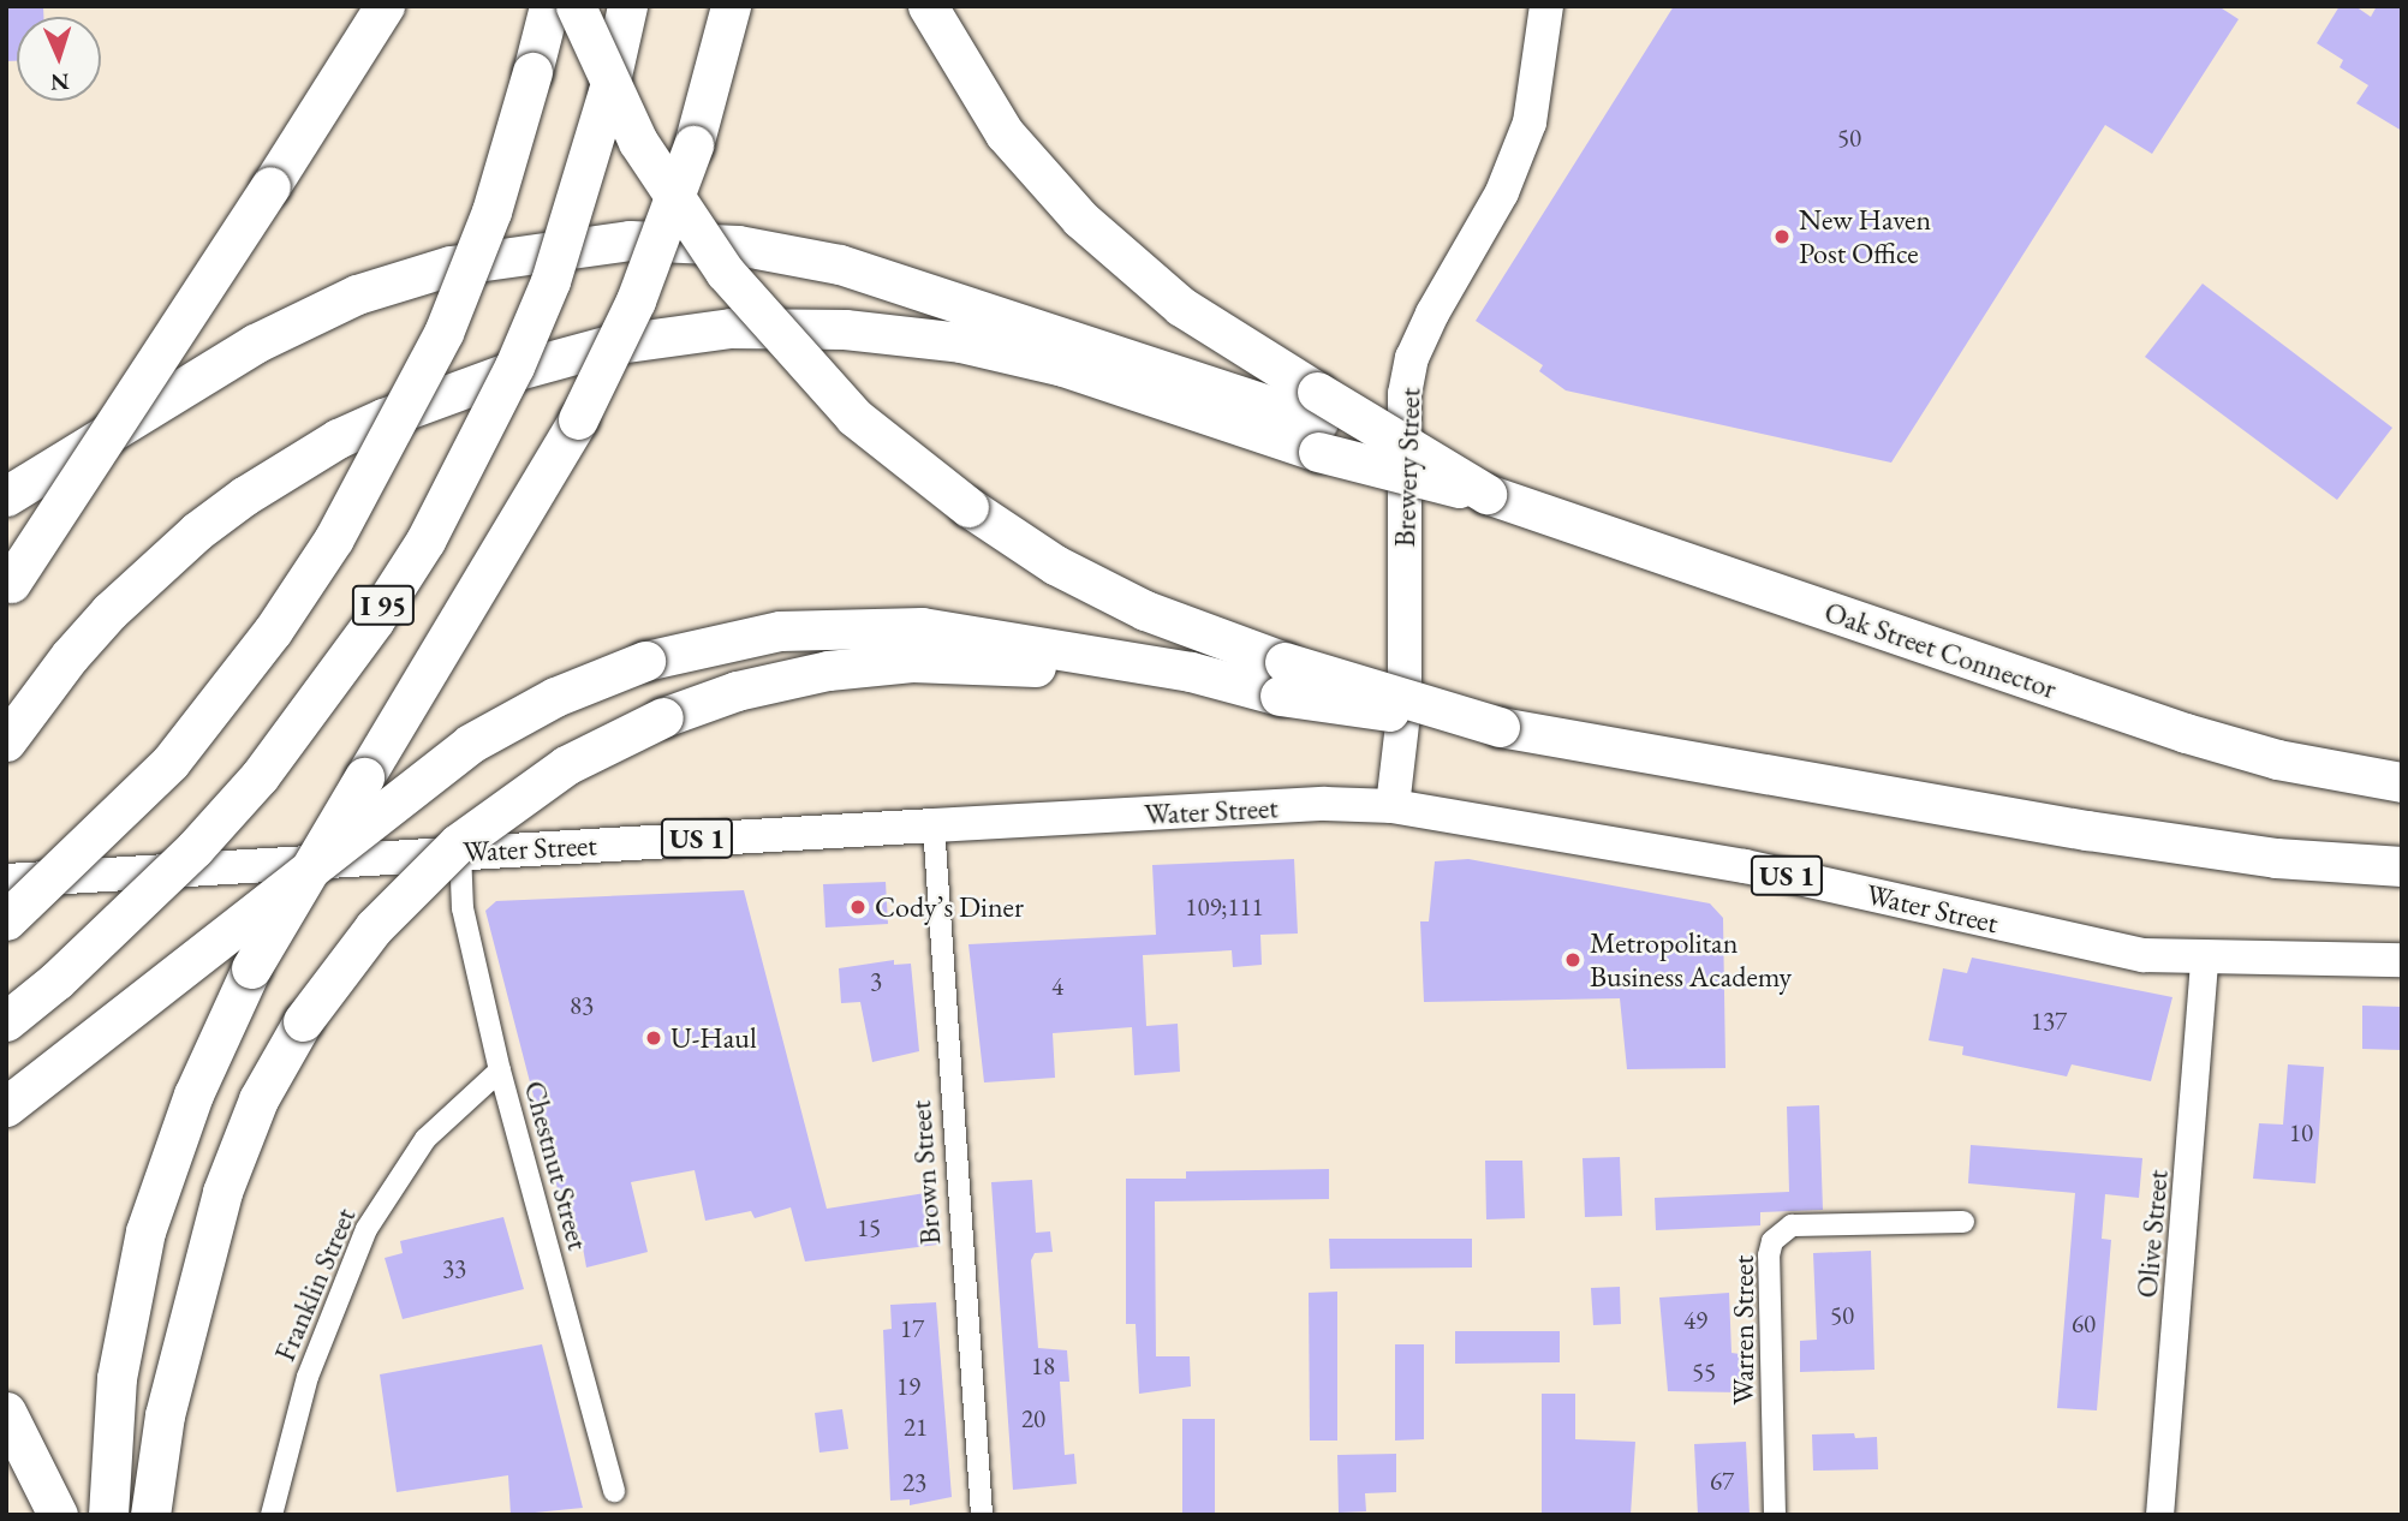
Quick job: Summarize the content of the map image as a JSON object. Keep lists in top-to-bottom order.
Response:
{
  "streets": {
    "highway": ["I 95", "Oak Street Connector"],
    "main road": ["Brewery Street", "Water Street", "US 1"],
    "street": [
      "Chestnut Street",
      "Brown Street",
      "Olive Street",
      "Franklin Street",
      "Warren Street"
    ]
  },
  "crossings": [
    ["Brewery Street", "Water Street"],
    ["Water Street", "Chestnut Street"],
    ["Water Street", "Brown Street"],
    ["Water Street", "Olive Street"],
    ["Chestnut Street", "Franklin Street"]
  ],
  "places": [
    "New Haven Post Office",
    "Cody’s Diner",
    "Metropolitan Business Academy",
    "U-Haul"
  ],
  "house_numbers": [
    "50",
    "109;111",
    "3",
    "4",
    "83",
    "137",
    "10",
    "15",
    "33",
    "50",
    "49",
    "60",
    "17",
    "18",
    "55",
    "19",
    "20",
    "21",
    "67",
    "23"
  ],
  "north": "bottom"
}
